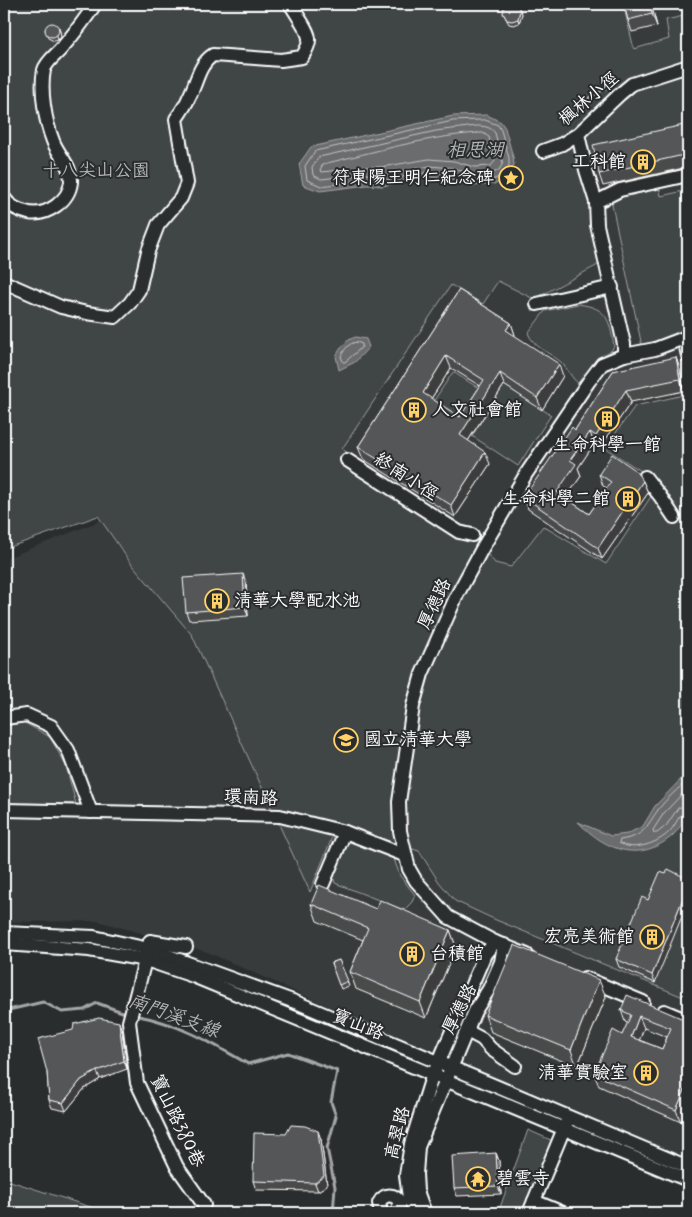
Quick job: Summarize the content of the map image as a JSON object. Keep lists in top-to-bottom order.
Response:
{
  "streets": {
    "street": [
      "楓林小徑",
      "終南小徑",
      "厚德路",
      "環南路",
      "寶山路",
      "寶山路380巷",
      "高翠路"
    ]
  },
  "crossings": [
    ["厚德路", "環南路"],
    ["厚德路", "寶山路"],
    ["厚德路", "高翠路"],
    ["寶山路", "寶山路380巷"],
    ["寶山路", "高翠路"]
  ],
  "water": ["相思湖", "南門溪支線"],
  "parks": ["十八尖山公園"],
  "places": {
    "building": [
      "工科館",
      "人文社會館",
      "生命科學一館",
      "生命科學二館",
      "清華大學配水池",
      "宏亮美術館",
      "台積館",
      "清華實驗室"
    ],
    "place": ["符東陽王明仁紀念碑"],
    "school or university": ["國立清華大學"],
    "temple": ["碧雲寺"]
  }
}
